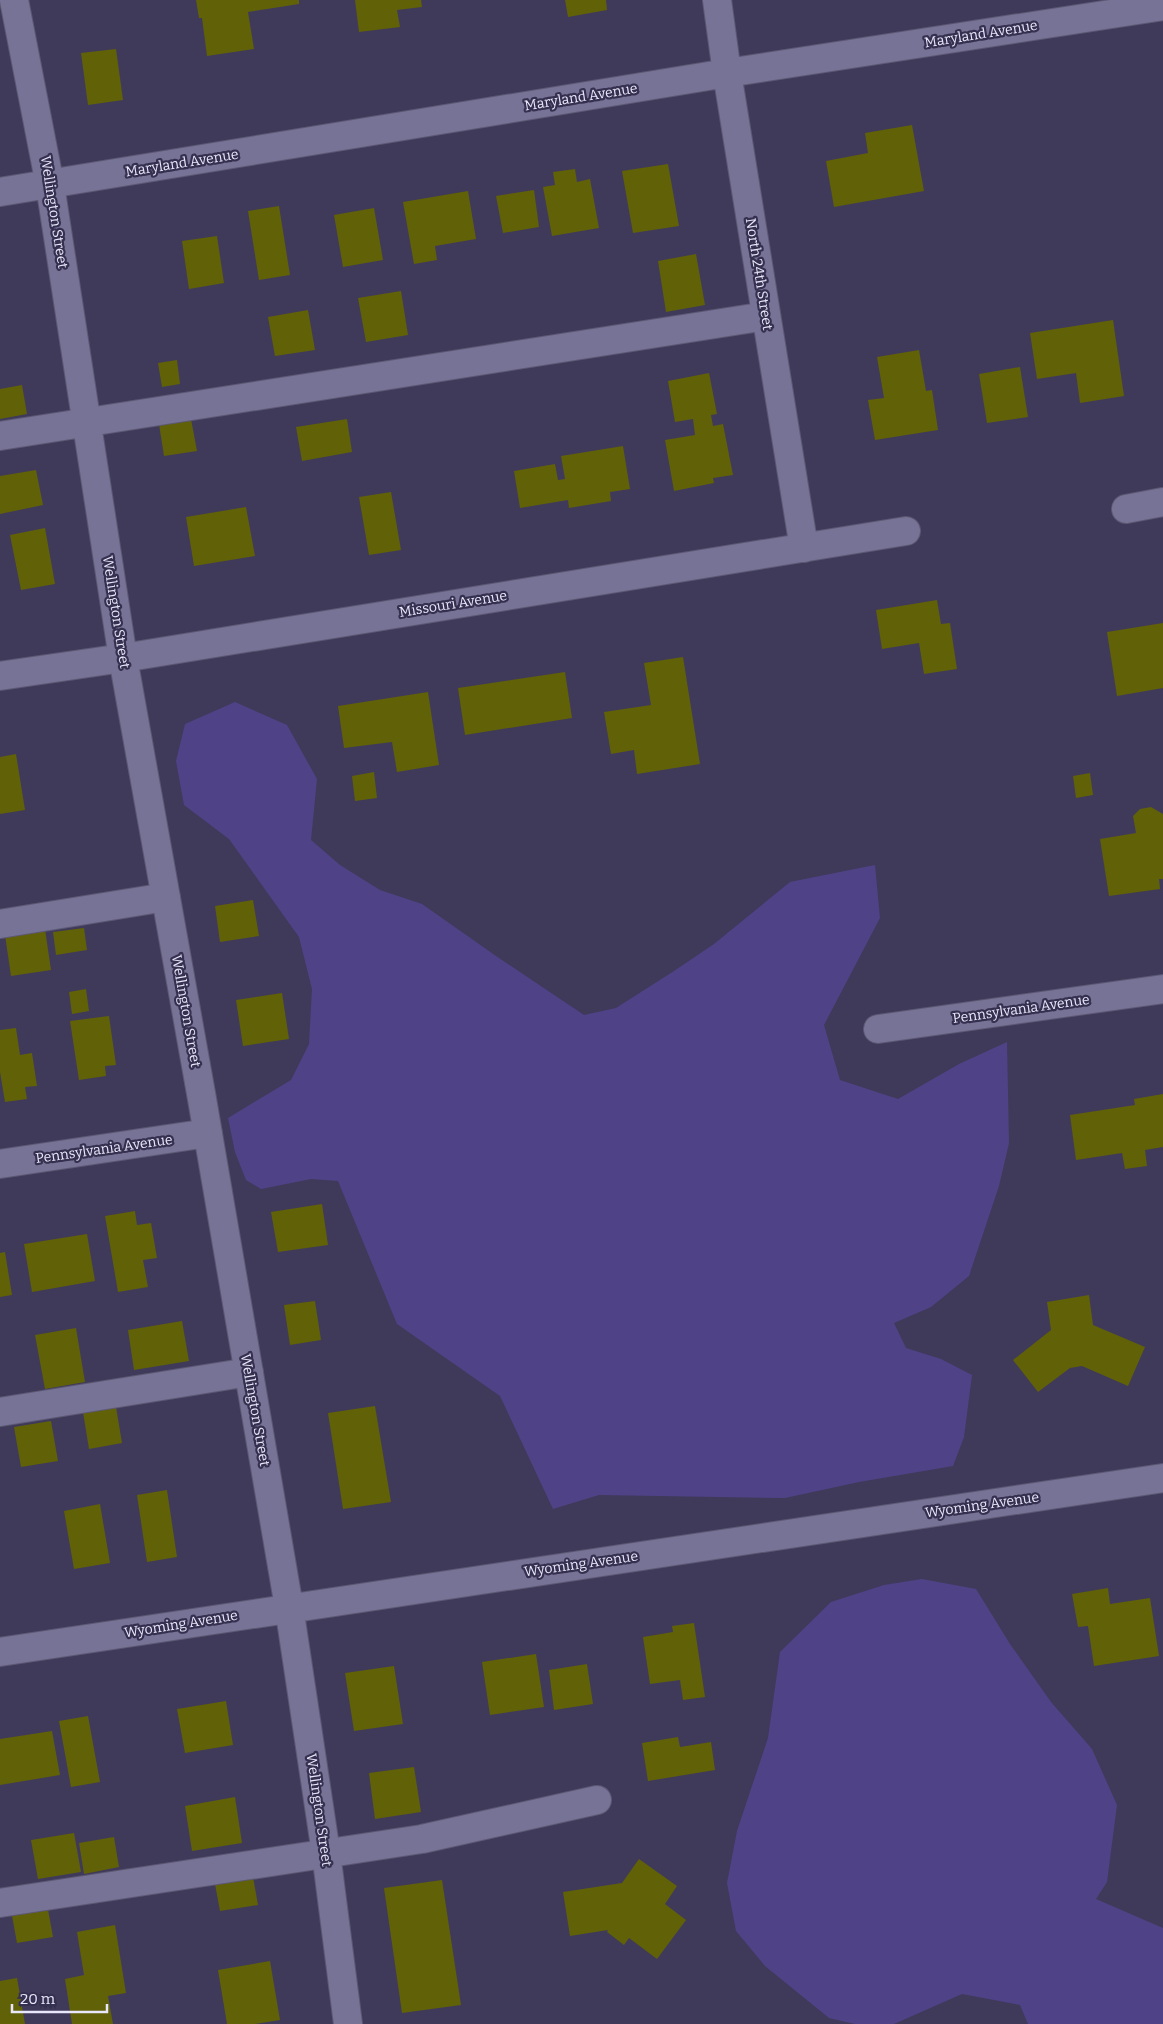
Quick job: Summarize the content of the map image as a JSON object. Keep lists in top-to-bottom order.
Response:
{
  "streets": {
    "street": [
      "Maryland Avenue",
      "Wellington Street",
      "North 24th Street",
      "Missouri Avenue",
      "Pennsylvania Avenue",
      "Wyoming Avenue"
    ]
  },
  "crossings": [
    ["Maryland Avenue", "Wellington Street"],
    ["Maryland Avenue", "North 24th Street"],
    ["Wellington Street", "Missouri Avenue"],
    ["Wellington Street", "Pennsylvania Avenue"],
    ["Wellington Street", "Wyoming Avenue"],
    ["North 24th Street", "Missouri Avenue"]
  ],
  "scale_bar": "20 m"
}
